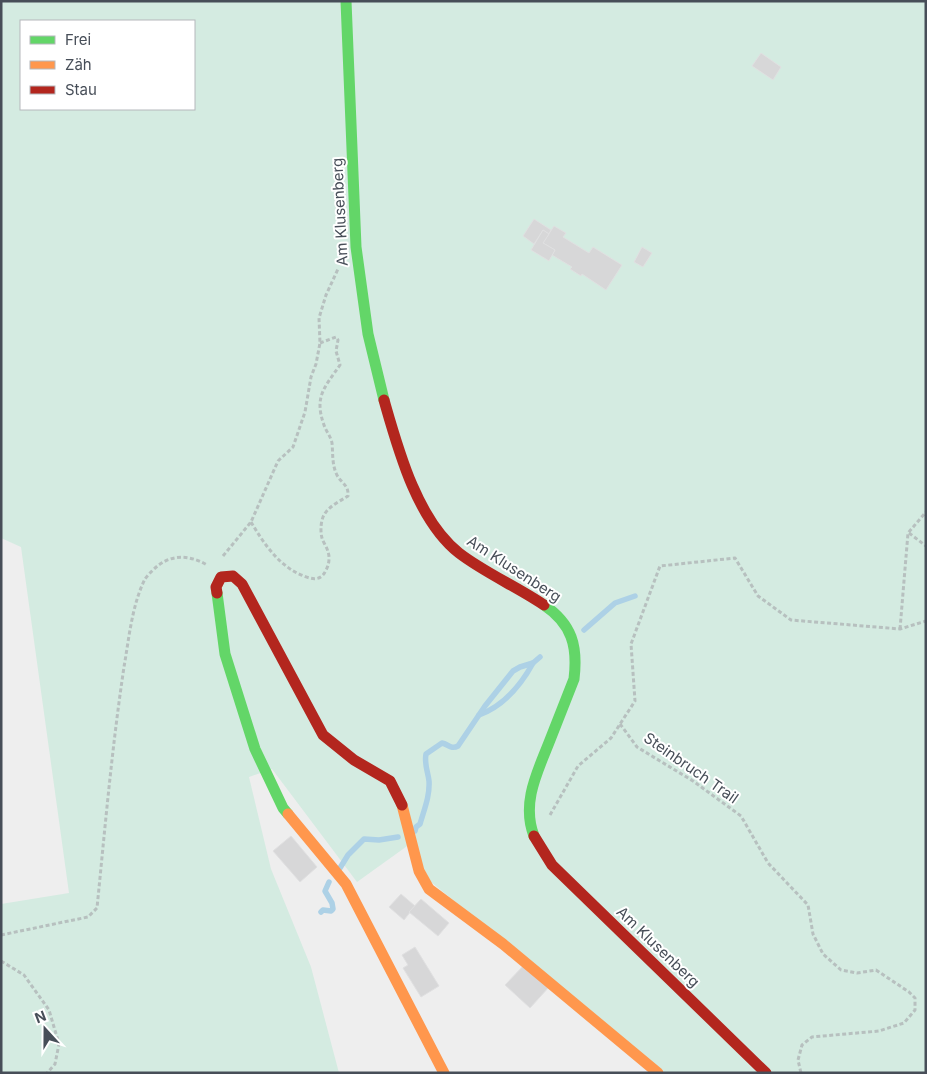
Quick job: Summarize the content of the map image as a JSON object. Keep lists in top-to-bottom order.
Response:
{
  "streets": {
    "street": ["Am Klusenberg"],
    "path": ["Steinbruch Trail"]
  },
  "legend": ["Frei", "Zäh", "Stau"],
  "north": "top"
}
